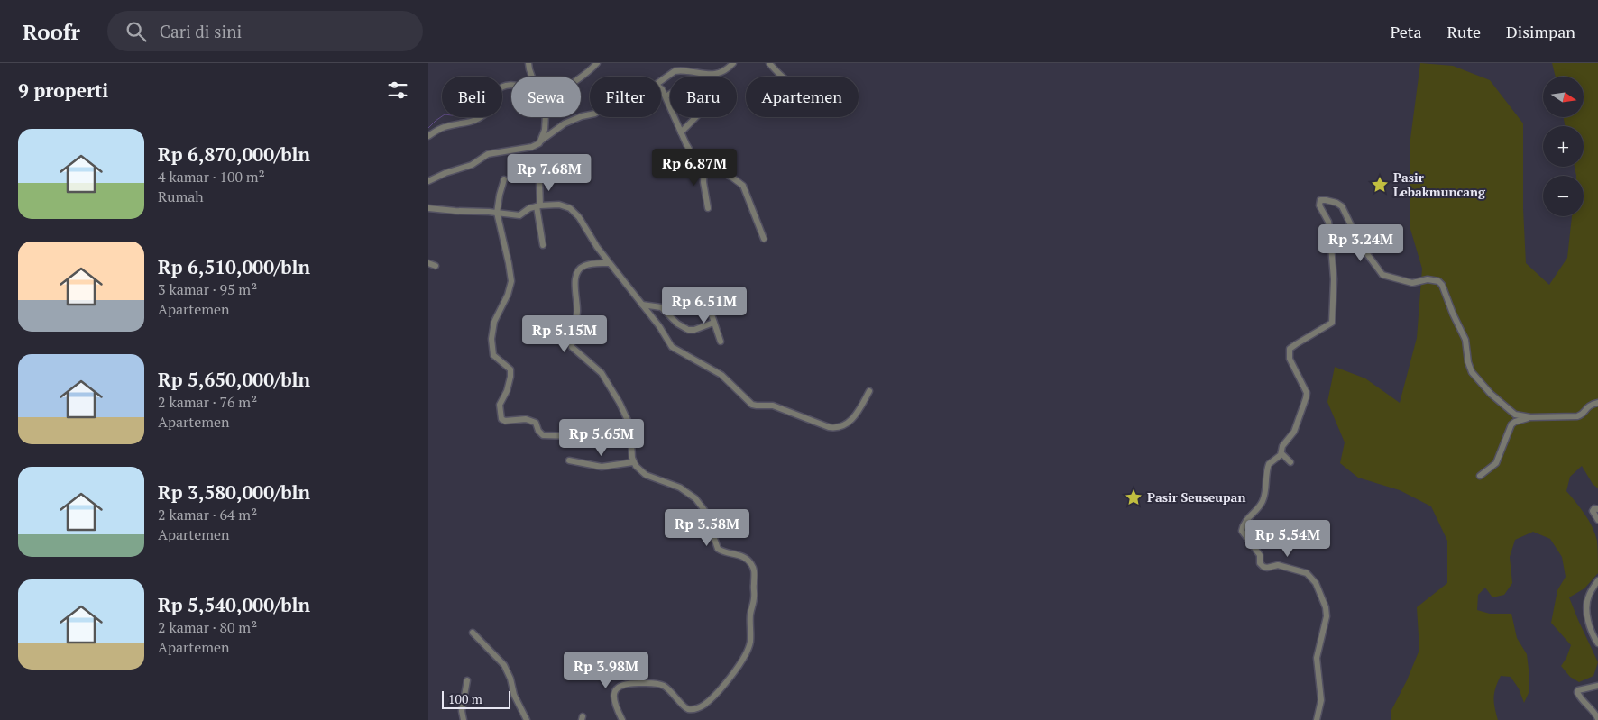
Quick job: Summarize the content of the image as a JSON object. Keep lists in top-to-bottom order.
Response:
{
  "places": {
    "place": ["Pasir Lebakmuncang", "Pasir Seuseupan"]
  },
  "scale_bar": "100 m",
  "north": "right",
  "page": {
    "header": "Roofr",
    "search": "Cari di sini",
    "nav": ["Peta", "Rute", "Disimpan"],
    "heading": "9 properti",
    "map_buttons": ["+", "−"],
    "chip": [
      "Beli",
      "Sewa",
      "Filter",
      "Baru",
      "Apartemen"
    ],
    "list": [
      {
        "name": "Rp 6,870,000/bln",
        "note": "4 kamar · 100 m² · Rumah"
      },
      {
        "name": "Rp 6,510,000/bln",
        "note": "3 kamar · 95 m² · Apartemen"
      },
      {
        "name": "Rp 5,650,000/bln",
        "note": "2 kamar · 76 m² · Apartemen"
      },
      {
        "name": "Rp 3,580,000/bln",
        "note": "2 kamar · 64 m² · Apartemen"
      },
      {
        "name": "Rp 5,540,000/bln",
        "note": "2 kamar · 80 m² · Apartemen"
      }
    ],
    "price": [
      "Rp 6.87M",
      "Rp 7.68M",
      "Rp 3.24M",
      "Rp 6.51M",
      "Rp 5.15M",
      "Rp 5.65M",
      "Rp 3.58M",
      "Rp 5.54M",
      "Rp 3.98M"
    ],
    "scale": "100 m"
  }
}
